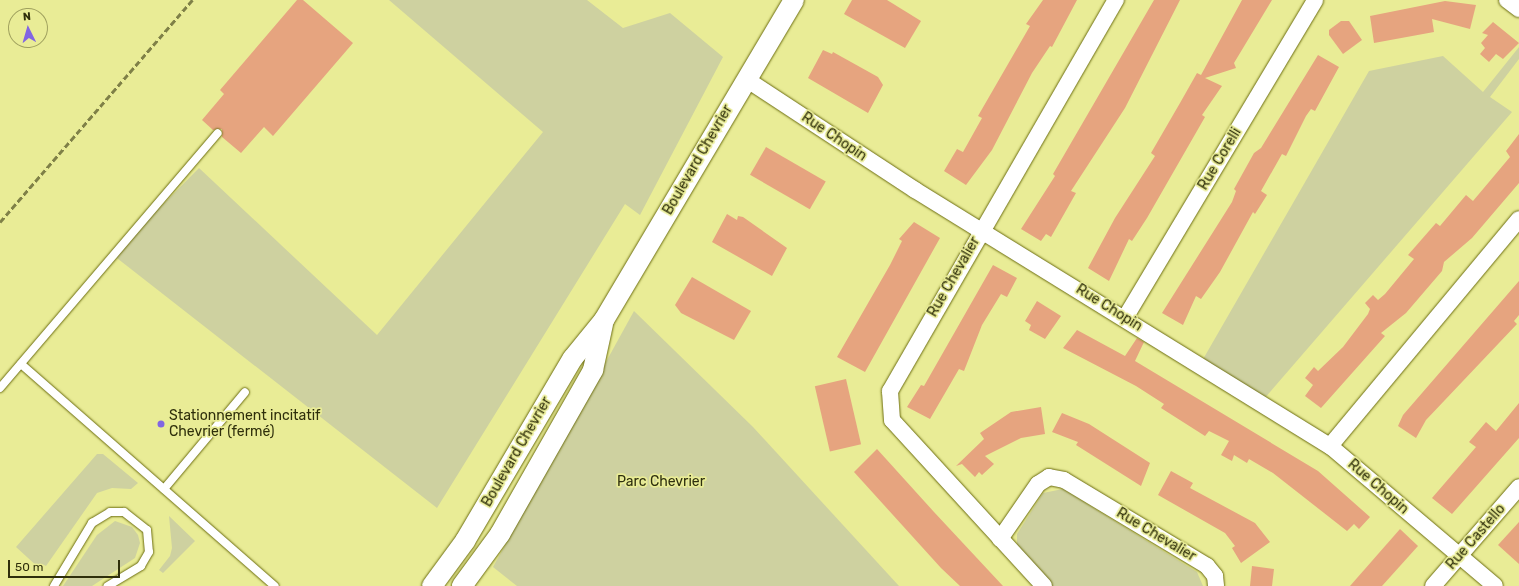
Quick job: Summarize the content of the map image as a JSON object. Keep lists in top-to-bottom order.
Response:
{
  "streets": {
    "street": [
      "Rue Chopin",
      "Rue Corelli",
      "Boulevard Chevrier",
      "Rue Chevalier",
      "Rue Castello"
    ]
  },
  "crossings": [
    ["Rue Chopin", "Rue Corelli"],
    ["Rue Chopin", "Boulevard Chevrier"],
    ["Rue Chopin", "Rue Chevalier"],
    ["Rue Chopin", "Rue Castello"]
  ],
  "parks": ["Parc Chevrier"],
  "places": ["Stationnement incitatif Chevrier (fermé)"],
  "scale_bar": "50 m",
  "north": "top"
}
